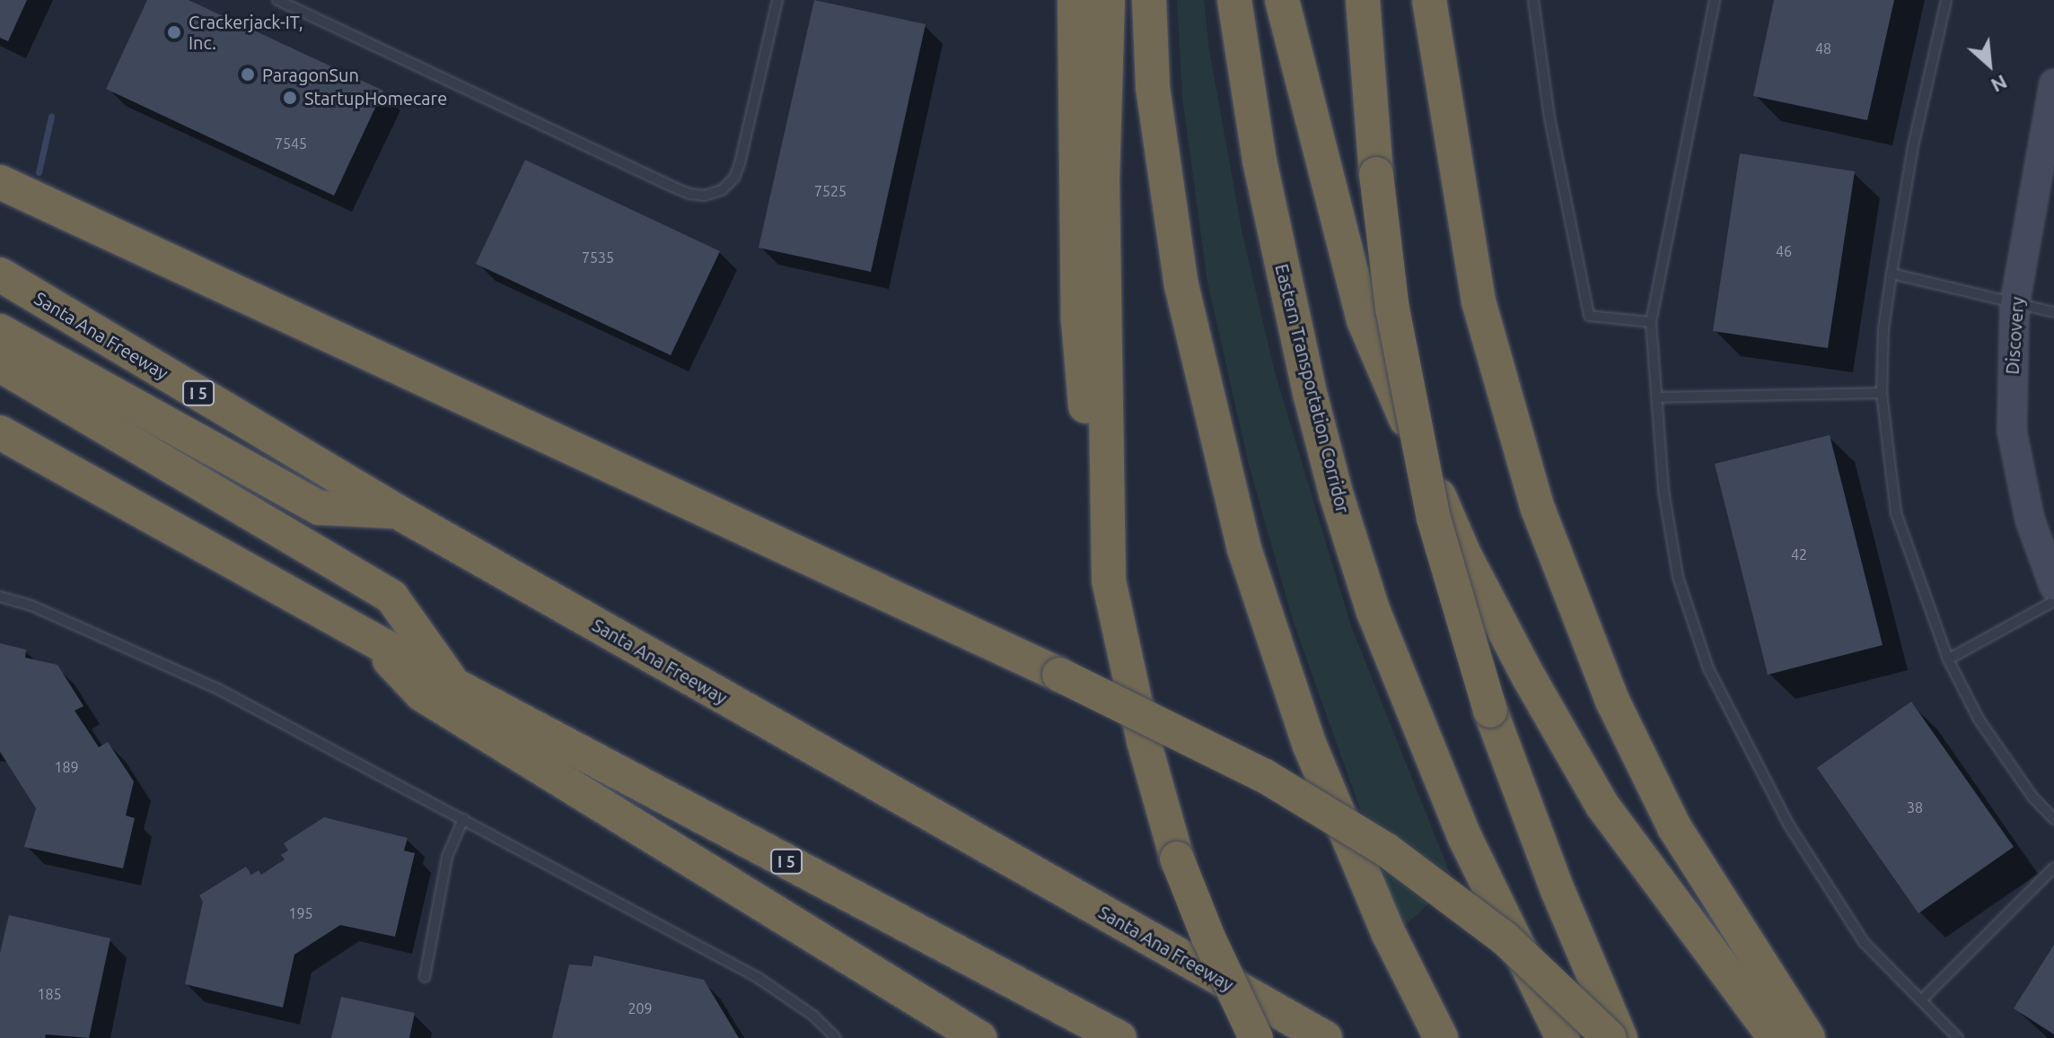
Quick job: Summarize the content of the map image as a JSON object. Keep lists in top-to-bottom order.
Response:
{
  "streets": {
    "highway": ["Santa Ana Freeway", "Eastern Transportation Corridor", "I 5"],
    "street": ["Discovery"]
  },
  "places": ["Crackerjack-IT, Inc.", "ParagonSun", "StartupHomecare"],
  "house_numbers": [
    "48",
    "7545",
    "7525",
    "46",
    "7535",
    "42",
    "189",
    "38",
    "195",
    "185",
    "209"
  ],
  "north": "bottom right"
}
